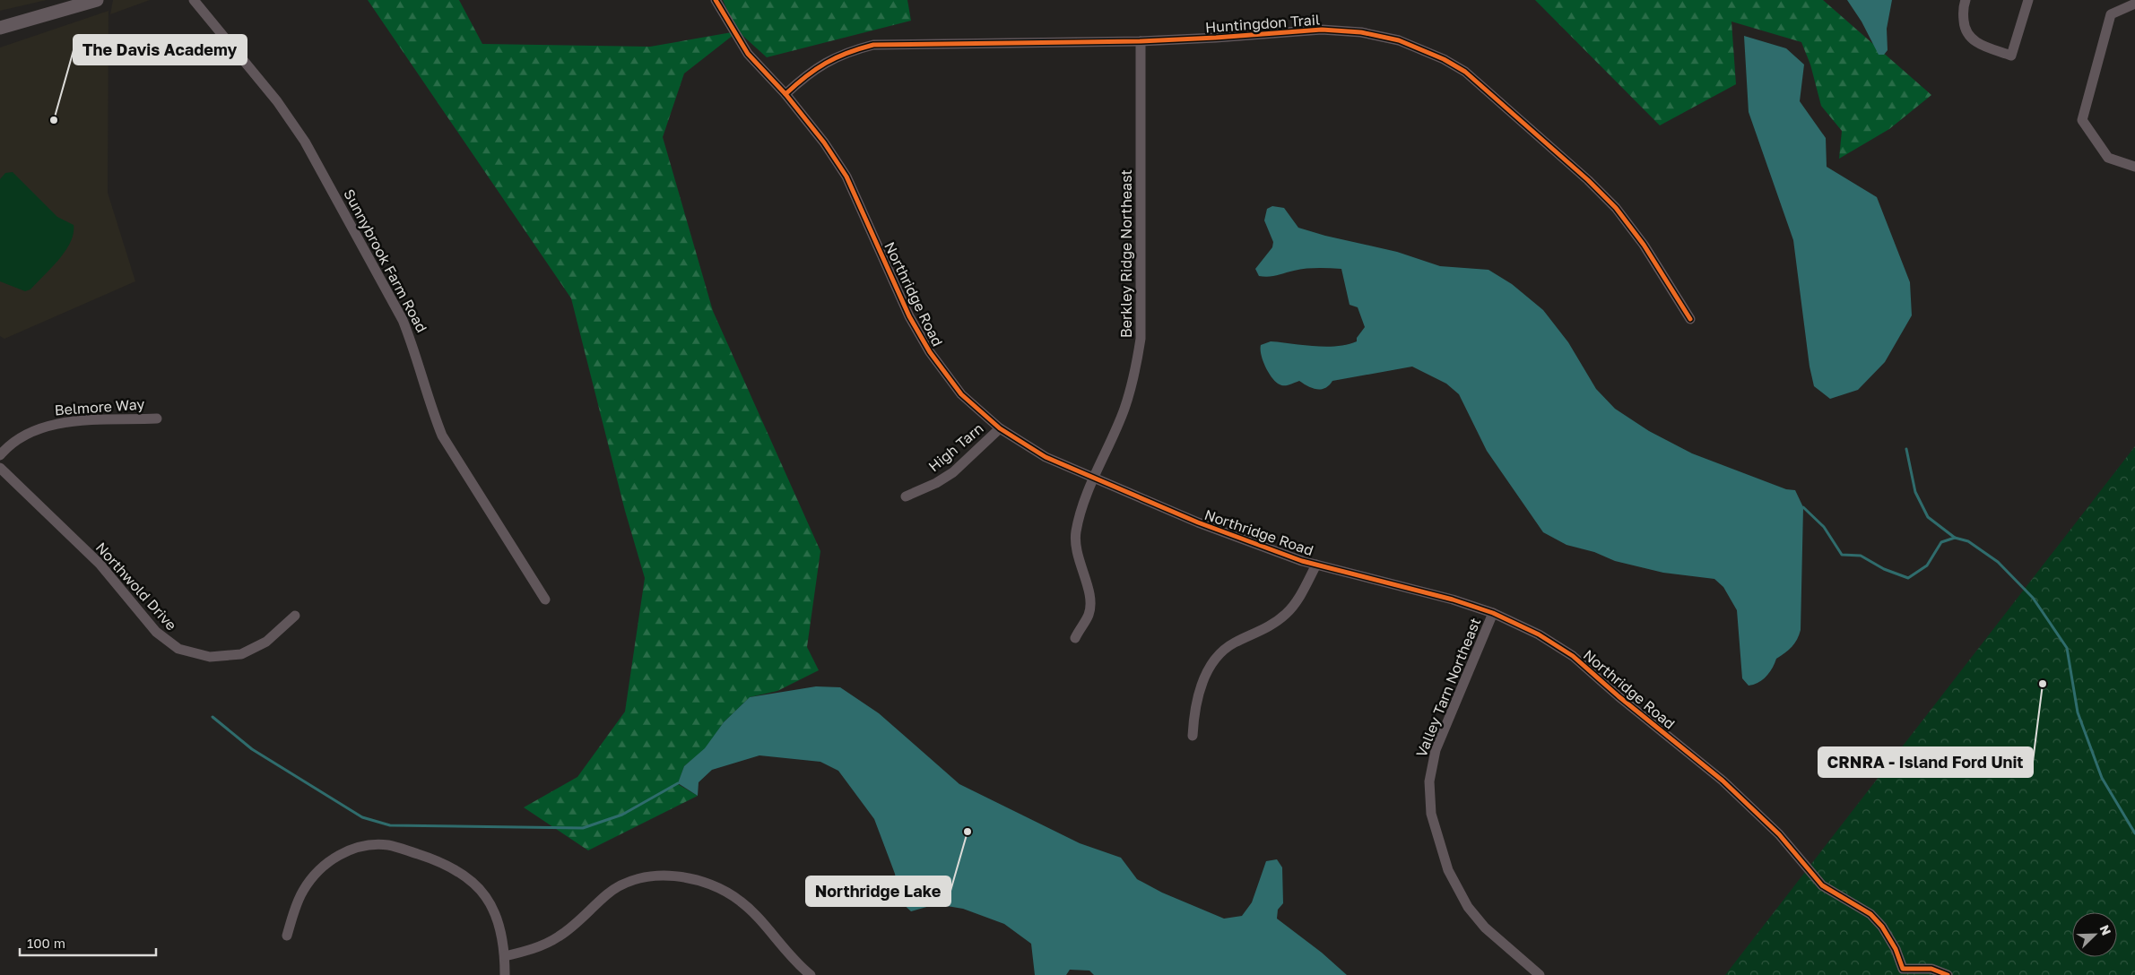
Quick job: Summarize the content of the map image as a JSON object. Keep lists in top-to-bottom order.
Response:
{
  "streets": {
    "street": [
      "Huntingdon Trail",
      "Berkley Ridge Northeast",
      "Sunnybrook Farm Road",
      "Northridge Road",
      "Belmore Way",
      "High Tarn",
      "Northwold Drive",
      "Valley Tarn Northeast"
    ]
  },
  "crossings": [
    ["Huntingdon Trail", "Berkley Ridge Northeast"],
    ["Huntingdon Trail", "Northridge Road"],
    ["Berkley Ridge Northeast", "Northridge Road"],
    ["Northridge Road", "High Tarn"],
    ["Northridge Road", "Valley Tarn Northeast"]
  ],
  "places": ["The Davis Academy", "CRNRA - Island Ford Unit", "Northridge Lake"],
  "scale_bar": "100 m",
  "north": "top right"
}
